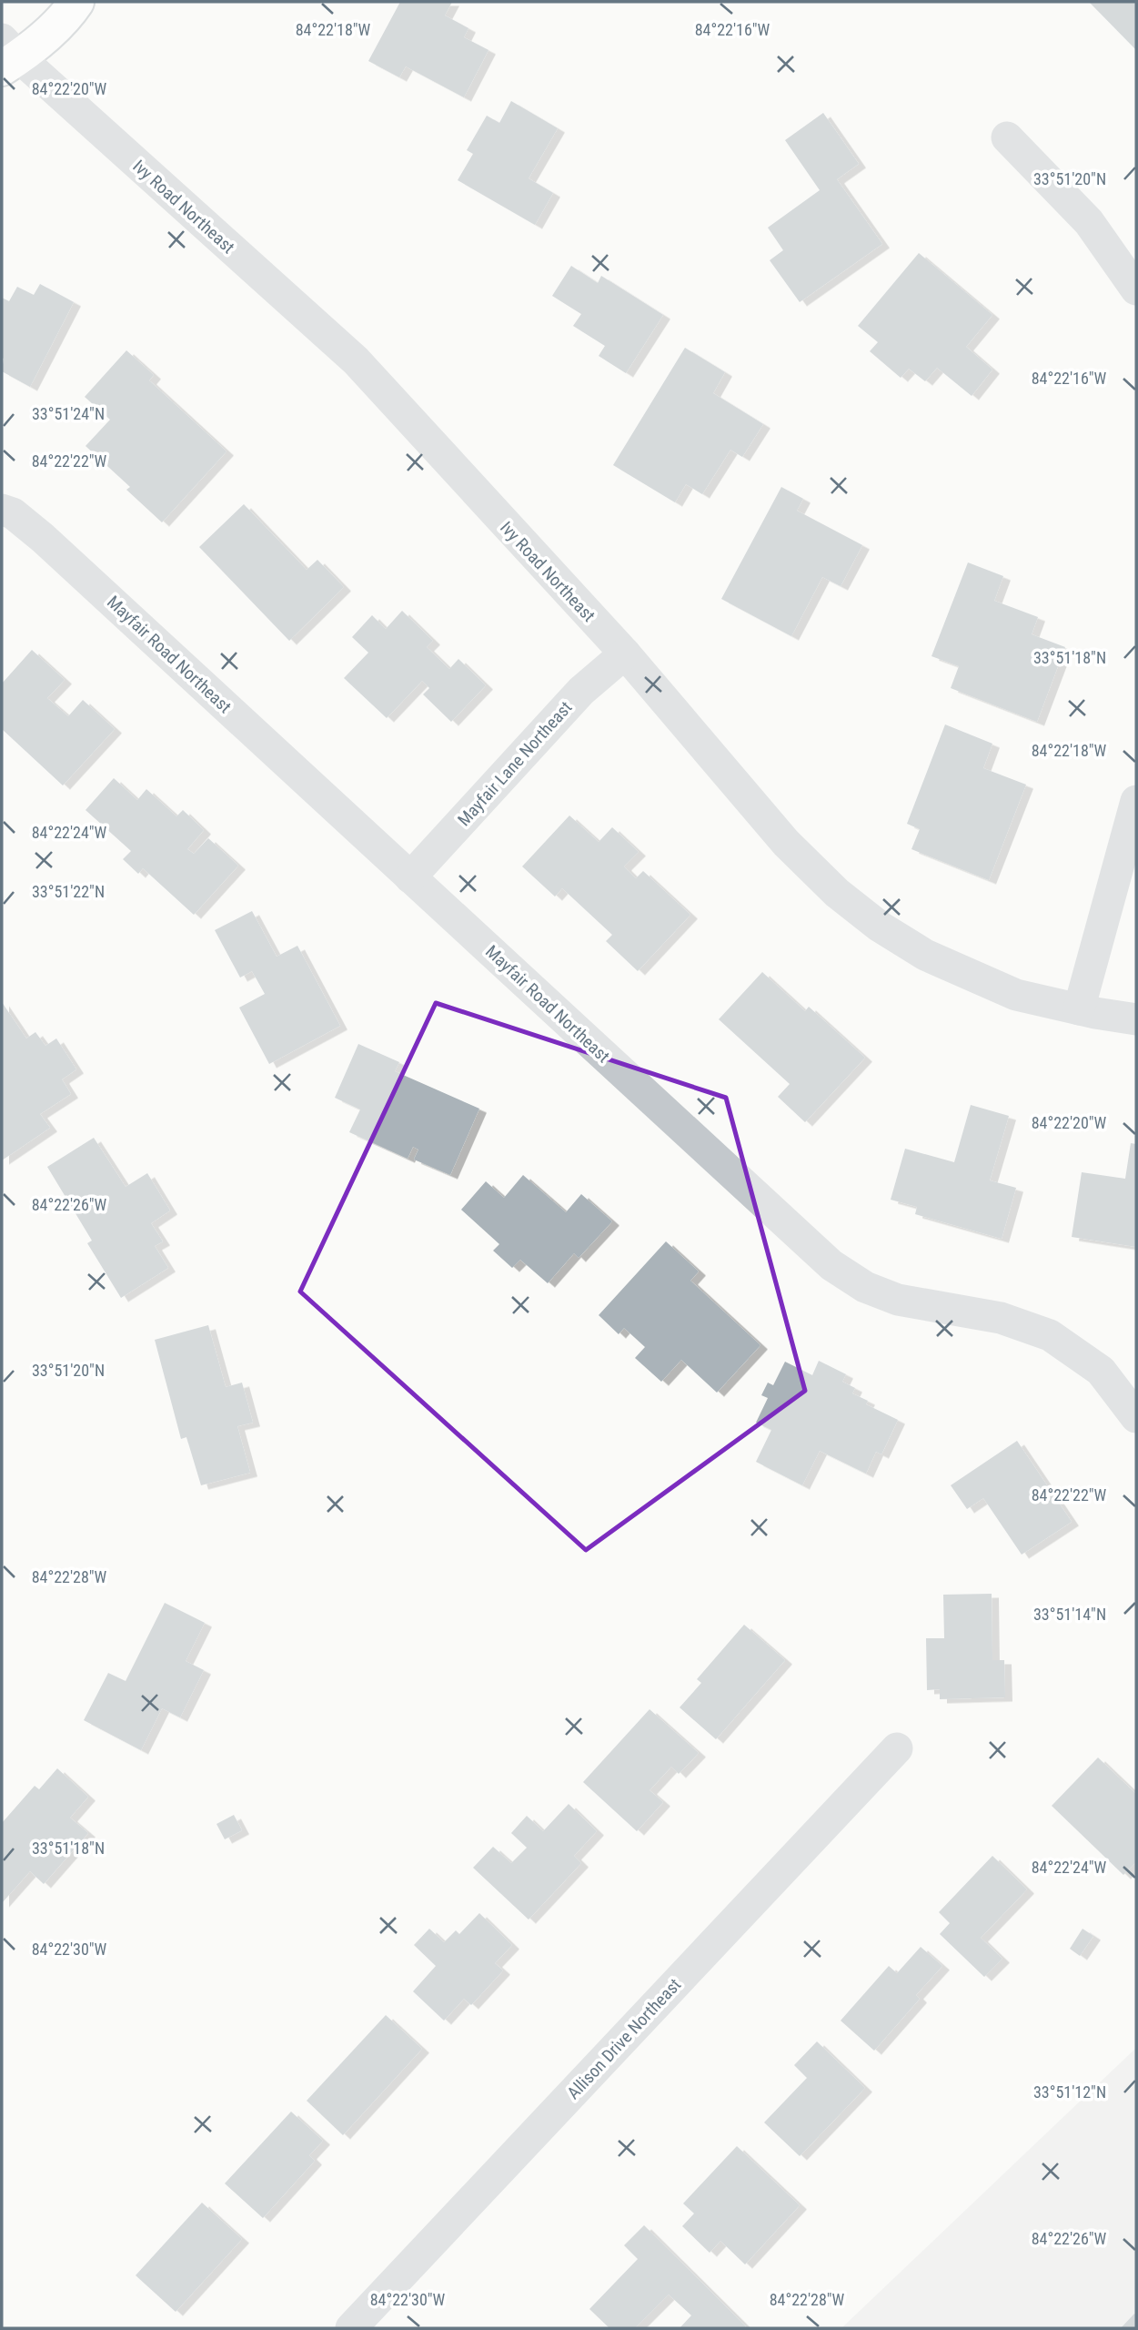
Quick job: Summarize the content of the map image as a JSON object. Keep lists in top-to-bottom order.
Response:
{
  "streets": {
    "street": [
      "Ivy Road Northeast",
      "Mayfair Road Northeast",
      "Mayfair Lane Northeast",
      "Allison Drive Northeast"
    ]
  },
  "crossings": [
    ["Ivy Road Northeast", "Mayfair Lane Northeast"],
    ["Mayfair Road Northeast", "Mayfair Lane Northeast"]
  ],
  "coordinates": [
    "84°22'18\"W",
    "84°22'16\"W",
    "84°22'20\"W",
    "33°51'20\"N",
    "33°51'24\"N",
    "84°22'22\"W",
    "33°51'18\"N",
    "84°22'24\"W",
    "33°51'22\"N",
    "84°22'26\"W",
    "84°22'28\"W",
    "33°51'14\"N",
    "84°22'30\"W",
    "33°51'12\"N"
  ]
}
